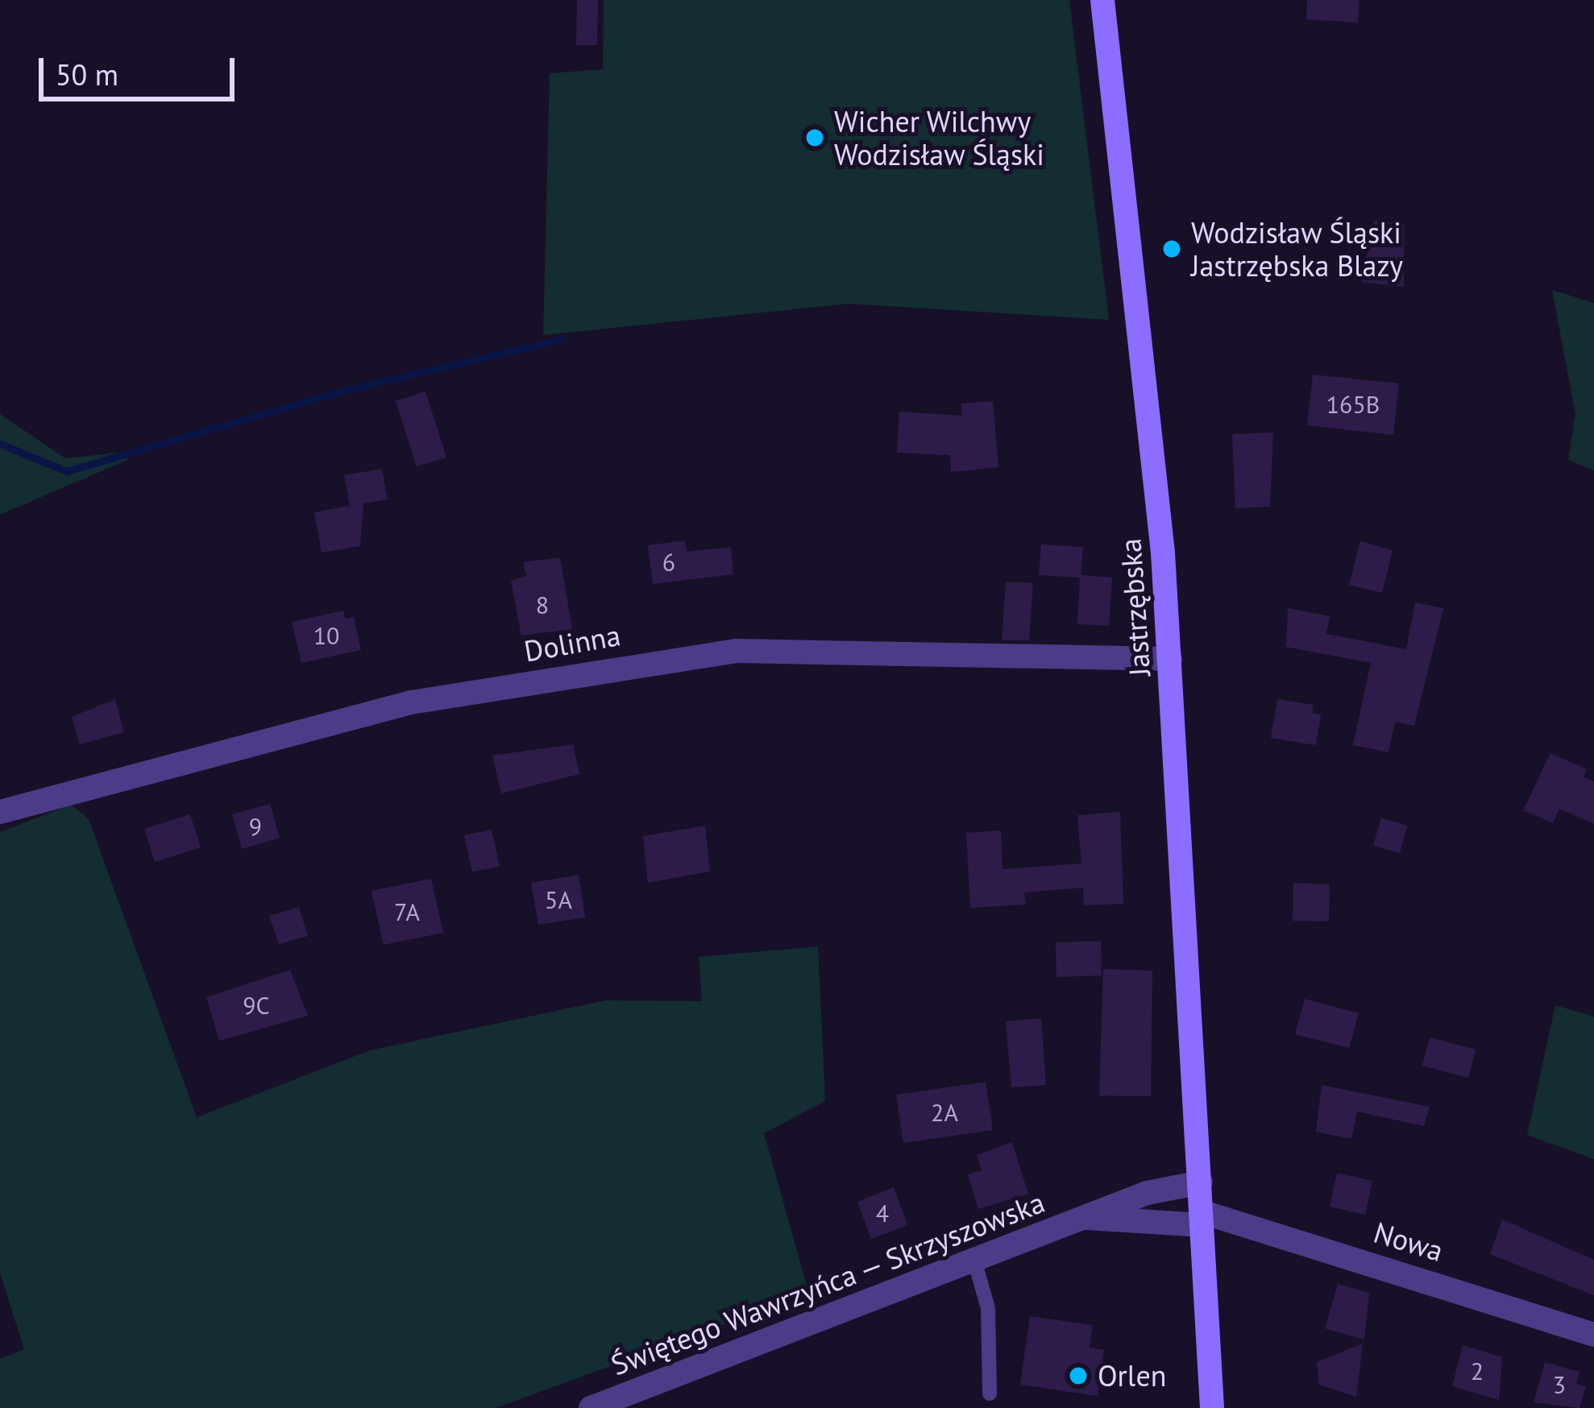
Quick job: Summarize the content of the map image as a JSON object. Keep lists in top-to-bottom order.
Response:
{
  "streets": {
    "main road": ["Jastrzębska"],
    "street": ["Dolinna", "Nowa", "Świętego Wawrzyńca — Skrzyszowska"]
  },
  "crossings": [
    ["Jastrzębska", "Dolinna"],
    ["Jastrzębska", "Nowa"],
    ["Jastrzębska", "Świętego Wawrzyńca — Skrzyszowska"],
    ["Nowa", "Świętego Wawrzyńca — Skrzyszowska"]
  ],
  "places": ["Wicher Wilchwy Wodzisław Śląski", "Wodzisław Śląski Jastrzębska Blazy", "Orlen"],
  "house_numbers": [
    "165B",
    "6",
    "8",
    "10",
    "9",
    "5A",
    "7A",
    "9C",
    "2A",
    "4",
    "2",
    "3"
  ],
  "scale_bar": "50 m"
}
